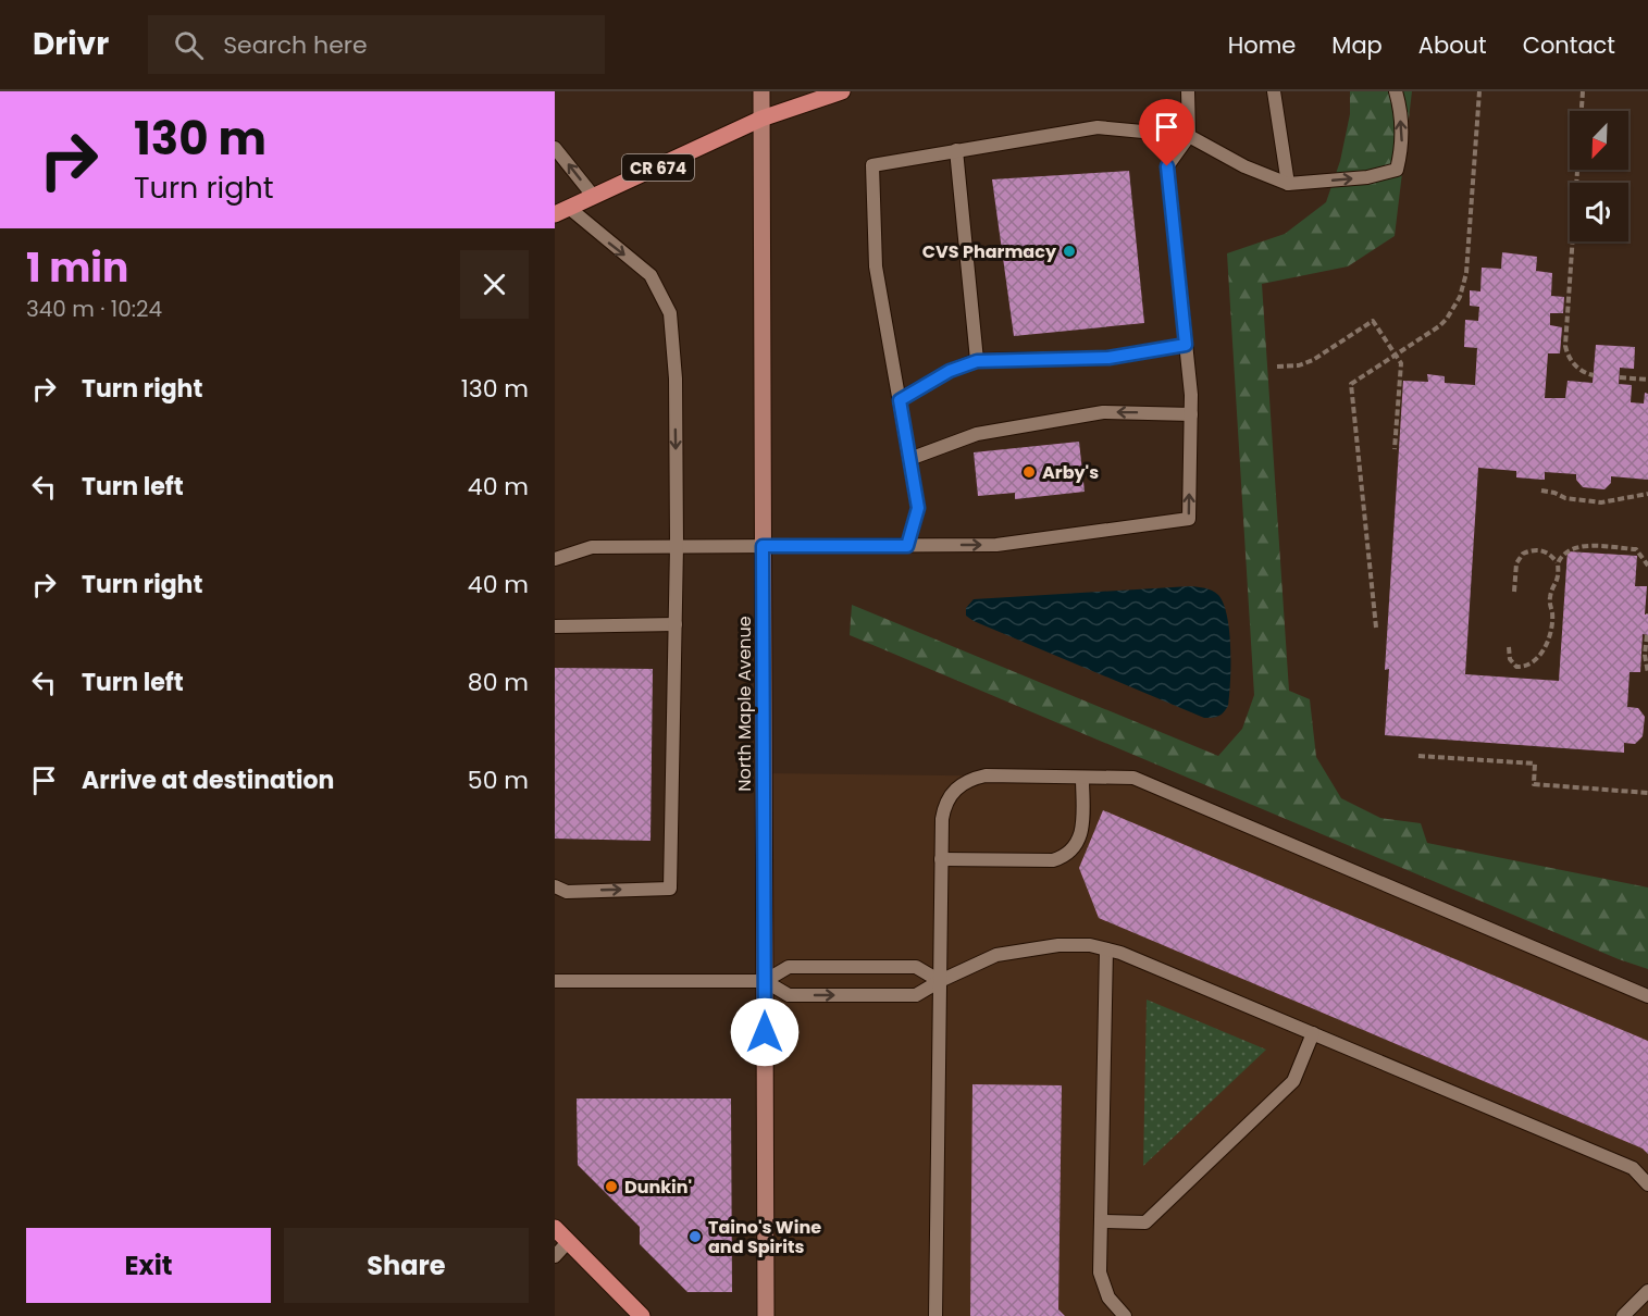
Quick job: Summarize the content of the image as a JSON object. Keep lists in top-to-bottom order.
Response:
{
  "streets": {
    "main road": ["CR 674", "North Maple Avenue"]
  },
  "crossings": [
    ["CR 674", "North Maple Avenue"]
  ],
  "places": [
    "CVS Pharmacy",
    "Arby's",
    "Dunkin'",
    "Taino's Wine and Spirits"
  ],
  "north": "bottom left",
  "page": {
    "header": "Drivr",
    "search": "Search here",
    "nav": [
      "Home",
      "Map",
      "About",
      "Contact"
    ],
    "turn": ["130 m", "Turn right"],
    "heading": ["1 min", "340 m · 10:24"],
    "list": [
      {
        "name": "Turn right",
        "value": "130 m"
      },
      {
        "name": "Turn left",
        "value": "40 m"
      },
      {
        "name": "Turn right",
        "value": "40 m"
      },
      {
        "name": "Turn left",
        "value": "80 m"
      },
      {
        "name": "Arrive at destination",
        "value": "50 m"
      }
    ],
    "buttons": ["Exit", "Share"]
  }
}
